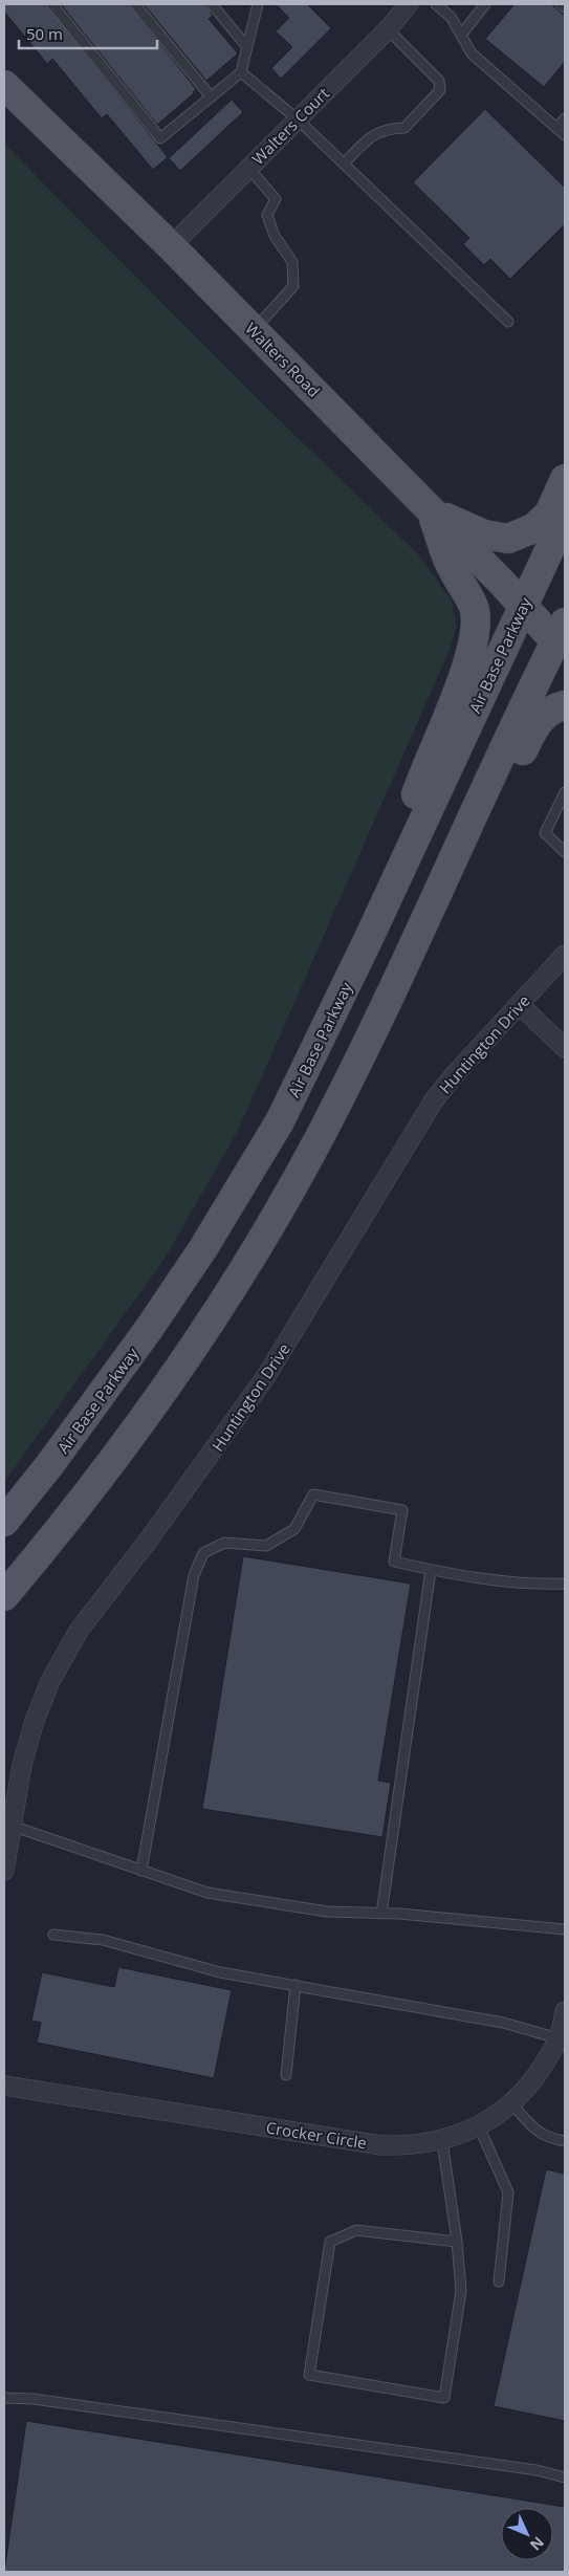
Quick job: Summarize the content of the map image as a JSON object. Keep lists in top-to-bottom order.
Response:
{
  "streets": {
    "main road": ["Walters Road", "Air Base Parkway"],
    "street": ["Walters Court", "Huntington Drive", "Crocker Circle"]
  },
  "crossings": [
    ["Walters Court", "Walters Road"],
    ["Walters Road", "Air Base Parkway"]
  ],
  "scale_bar": "50 m",
  "north": "bottom right"
}
